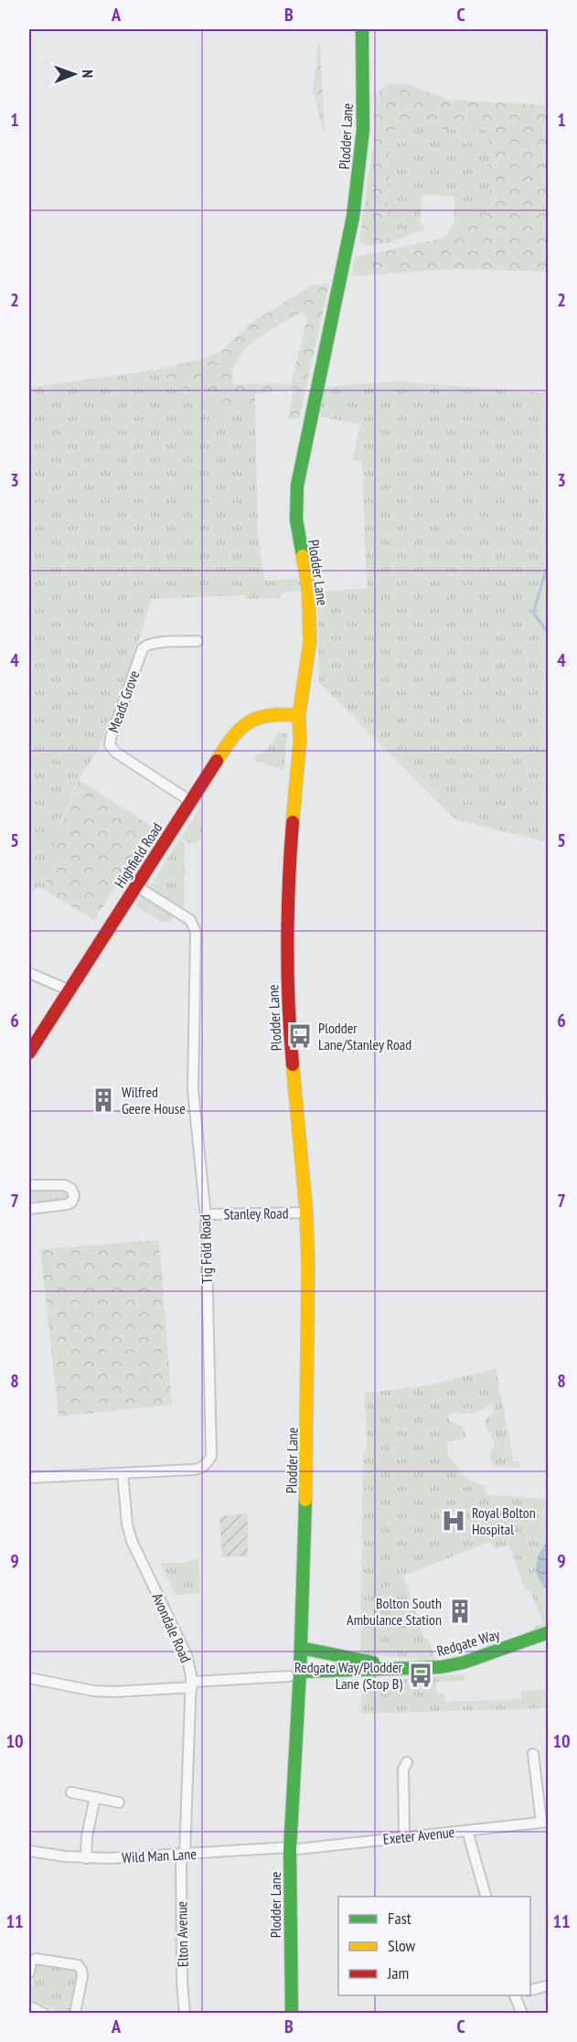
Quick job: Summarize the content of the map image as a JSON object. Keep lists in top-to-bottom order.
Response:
{
  "streets": {
    "main road": ["Plodder Lane", "Highfield Road", "Redgate Way"],
    "street": [
      "Meads Grove",
      "Stanley Road",
      "Tig Fold Road",
      "Avondale Road",
      "Exeter Avenue",
      "Wild Man Lane",
      "Elton Avenue"
    ]
  },
  "crossings": [
    ["Plodder Lane", "Highfield Road"],
    ["Plodder Lane", "Stanley Road"],
    ["Plodder Lane", "Redgate Way"],
    ["Plodder Lane", "Exeter Avenue"],
    ["Plodder Lane", "Wild Man Lane"],
    ["Meads Grove", "Highfield Road"],
    ["Highfield Road", "Tig Fold Road"],
    ["Stanley Road", "Tig Fold Road"],
    ["Tig Fold Road", "Avondale Road"],
    ["Avondale Road", "Wild Man Lane"],
    ["Avondale Road", "Elton Avenue"],
    ["Exeter Avenue", "Wild Man Lane"],
    ["Wild Man Lane", "Elton Avenue"]
  ],
  "places": {
    "bus stop": ["Plodder Lane/Stanley Road", "Redgate Way/Plodder Lane (Stop B)"],
    "building": ["Wilfred Geere House", "Bolton South Ambulance Station"],
    "hospital": ["Royal Bolton Hospital"]
  },
  "legend": ["Fast", "Slow", "Jam"],
  "north": "right",
  "grid": {
    "columns": ["A", "B", "C"],
    "rows": [
      "1",
      "2",
      "3",
      "4",
      "5",
      "6",
      "7",
      "8",
      "9",
      "10",
      "11"
    ]
  }
}
